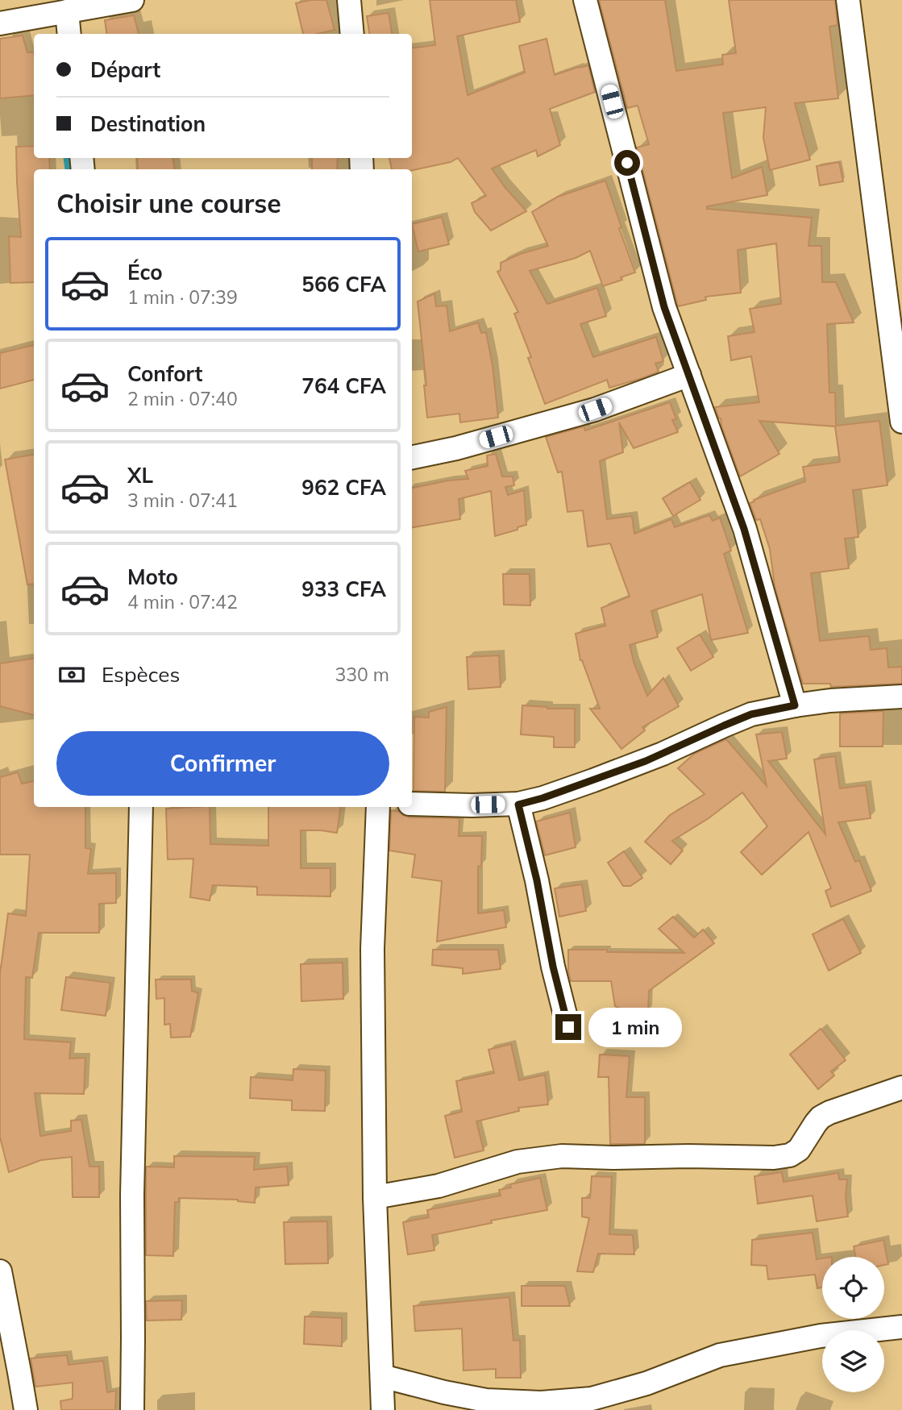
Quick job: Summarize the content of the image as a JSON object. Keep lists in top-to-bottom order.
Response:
{
  "page": {
    "banner": ["Départ", "Destination"],
    "heading": "Choisir une course",
    "list": [
      {
        "name": "Éco",
        "note": "1 min · 07:39",
        "value": "566 CFA"
      },
      {
        "name": "Confort",
        "note": "2 min · 07:40",
        "value": "764 CFA"
      },
      {
        "name": "XL",
        "note": "3 min · 07:41",
        "value": "962 CFA"
      },
      {
        "name": "Moto",
        "note": "4 min · 07:42",
        "value": "933 CFA"
      }
    ],
    "pay": ["Espèces", "330 m"],
    "buttons": "Confirmer",
    "bubble": "1 min"
  }
}
